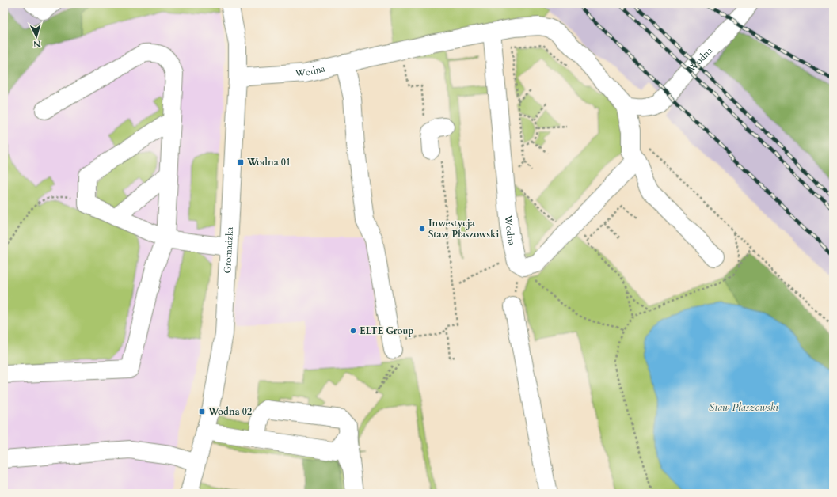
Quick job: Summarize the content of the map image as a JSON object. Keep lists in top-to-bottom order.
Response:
{
  "streets": {
    "street": ["Wodna", "Gromadzka"]
  },
  "crossings": [
    ["Wodna", "Gromadzka"]
  ],
  "water": ["Staw Płaszowski"],
  "places": {
    "transit": ["Wodna 01", "Wodna 02"],
    "other": ["Inwestycja Staw Płaszowski", "ELTE Group"]
  },
  "north": "bottom"
}
